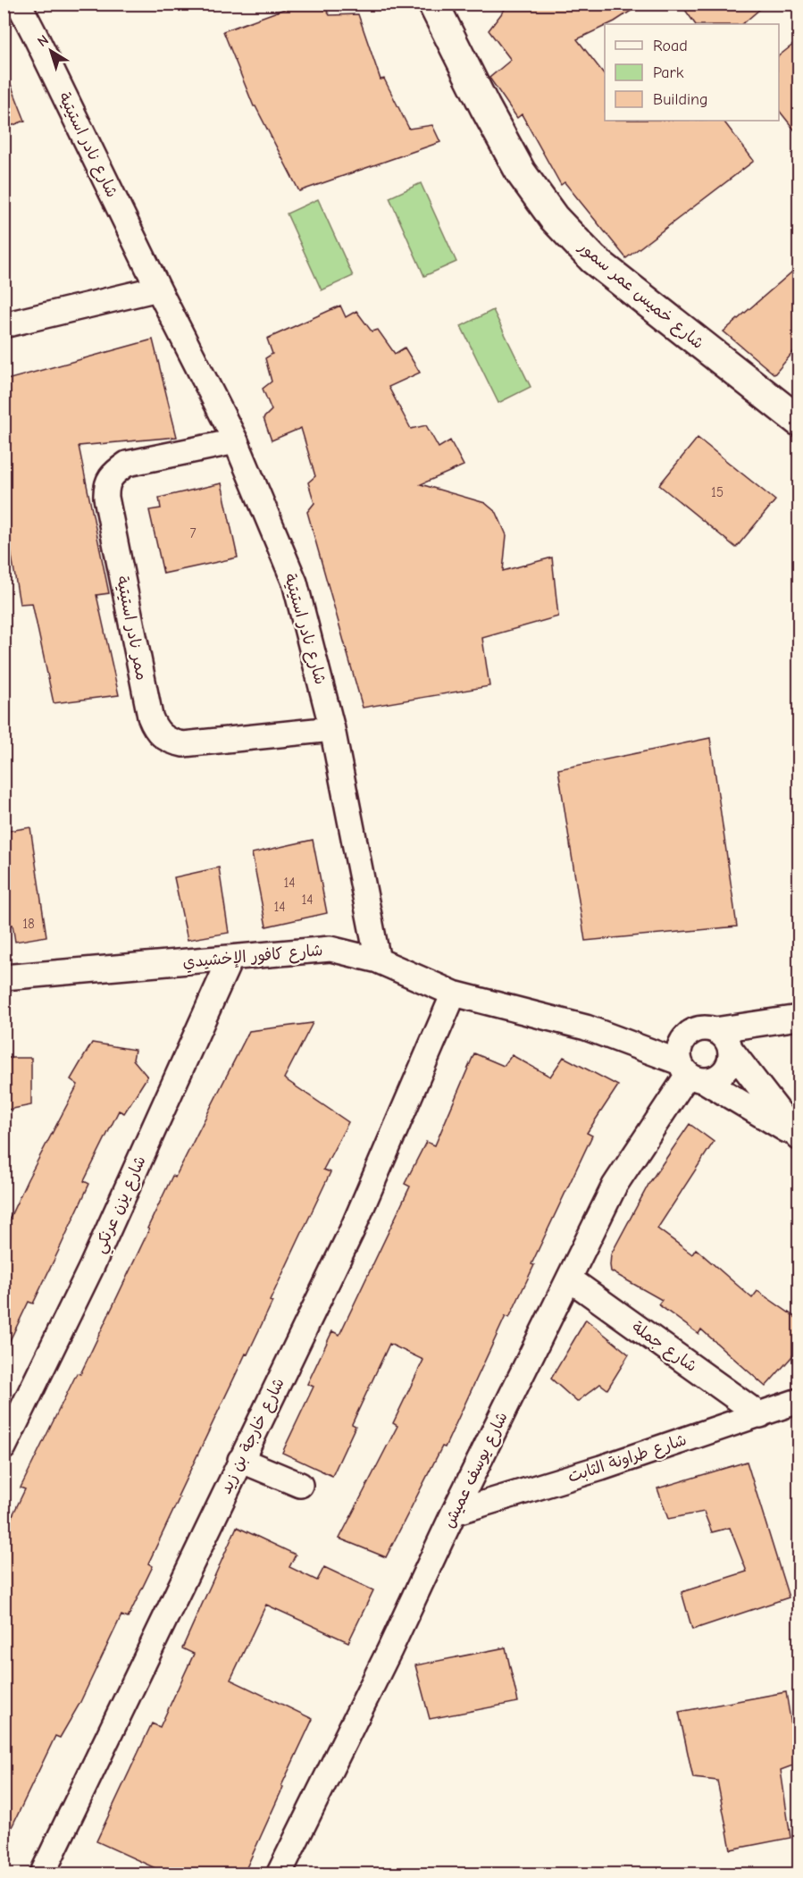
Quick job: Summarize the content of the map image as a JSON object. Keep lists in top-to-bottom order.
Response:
{
  "streets": {
    "street": [
      "شارع نادر استيتية",
      "شارع خميس عمر سمور",
      "ممر نادر استيتية",
      "شارع كافور الإخشيدي",
      "شارع يزن عرنكي",
      "شارع جملة",
      "شارع خارجة بن زيد",
      "شارع طراونة الثابت",
      "شارع يوسف عميش"
    ]
  },
  "crossings": [
    ["شارع نادر استيتية", "ممر نادر استيتية"],
    ["شارع نادر استيتية", "شارع كافور الإخشيدي"],
    ["شارع كافور الإخشيدي", "شارع يزن عرنكي"],
    ["شارع كافور الإخشيدي", "شارع خارجة بن زيد"],
    ["شارع كافور الإخشيدي", "شارع يوسف عميش"],
    ["شارع جملة", "شارع طراونة الثابت"],
    ["شارع جملة", "شارع يوسف عميش"],
    ["شارع طراونة الثابت", "شارع يوسف عميش"]
  ],
  "house_numbers": [
    "15",
    "7",
    "14",
    "14",
    "14",
    "18"
  ],
  "legend": ["Road", "Park", "Building"],
  "north": "top left"
}
